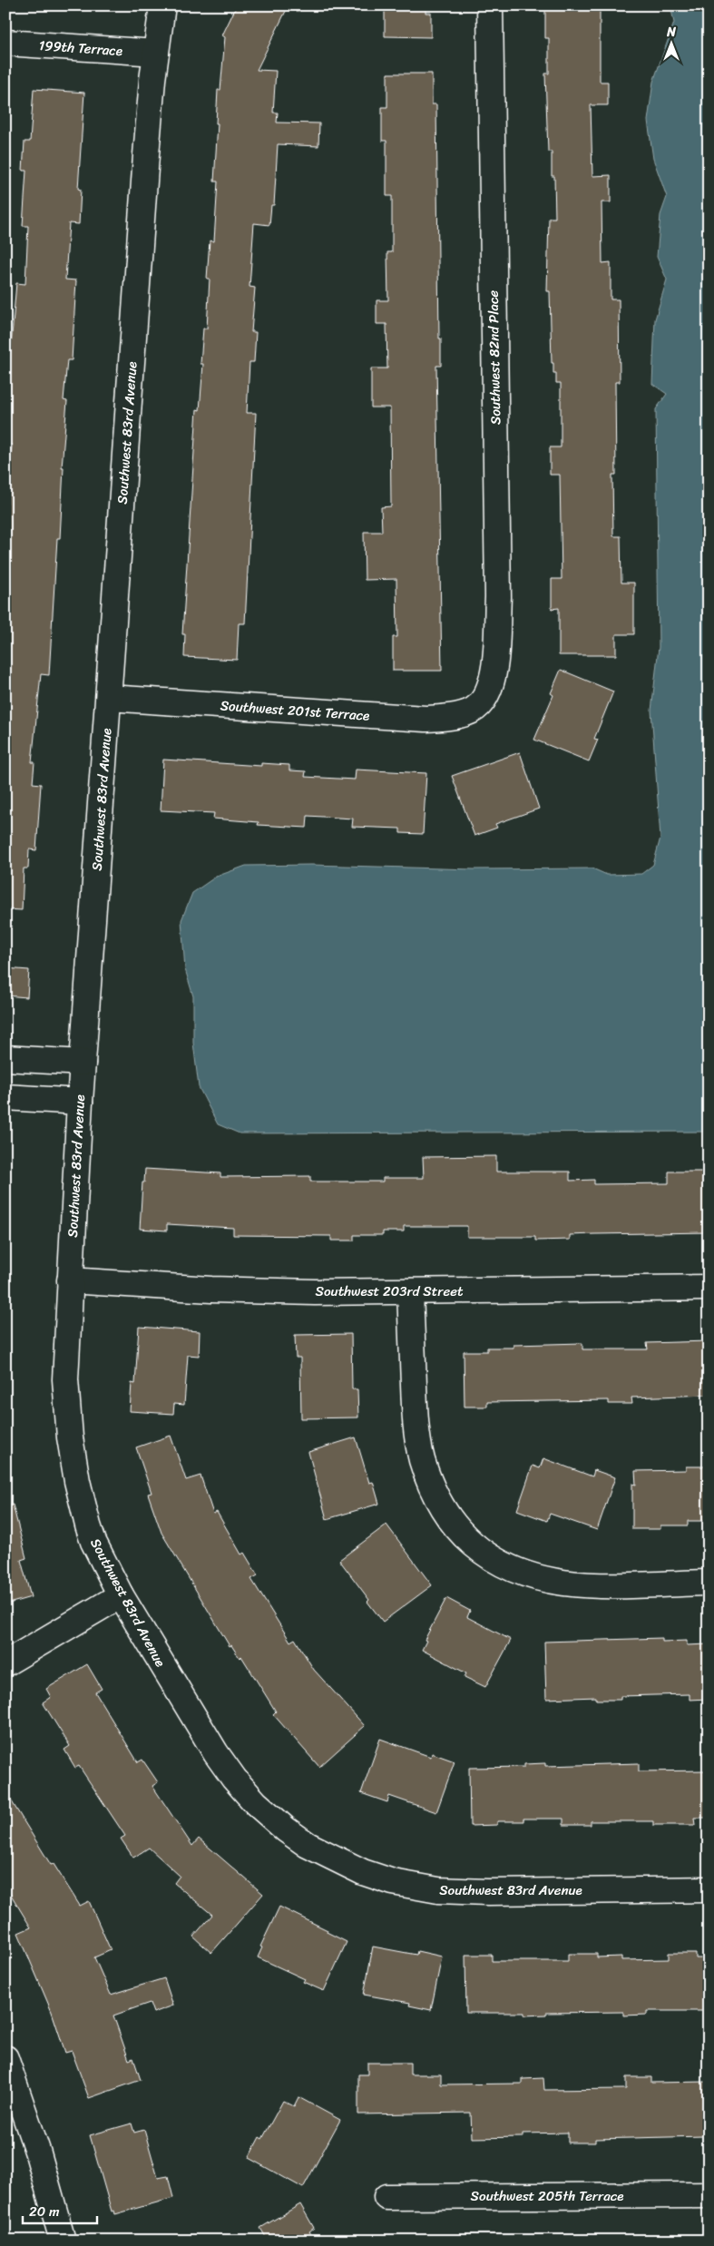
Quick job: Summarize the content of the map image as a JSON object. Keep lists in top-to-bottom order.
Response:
{
  "streets": {
    "street": [
      "199th Terrace",
      "Southwest 82nd Place",
      "Southwest 83rd Avenue",
      "Southwest 201st Terrace",
      "Southwest 203rd Street",
      "Southwest 205th Terrace"
    ]
  },
  "crossings": [
    ["199th Terrace", "Southwest 83rd Avenue"],
    ["Southwest 82nd Place", "Southwest 201st Terrace"],
    ["Southwest 83rd Avenue", "Southwest 201st Terrace"],
    ["Southwest 83rd Avenue", "Southwest 203rd Street"]
  ],
  "scale_bar": "20 m",
  "north": "top"
}
